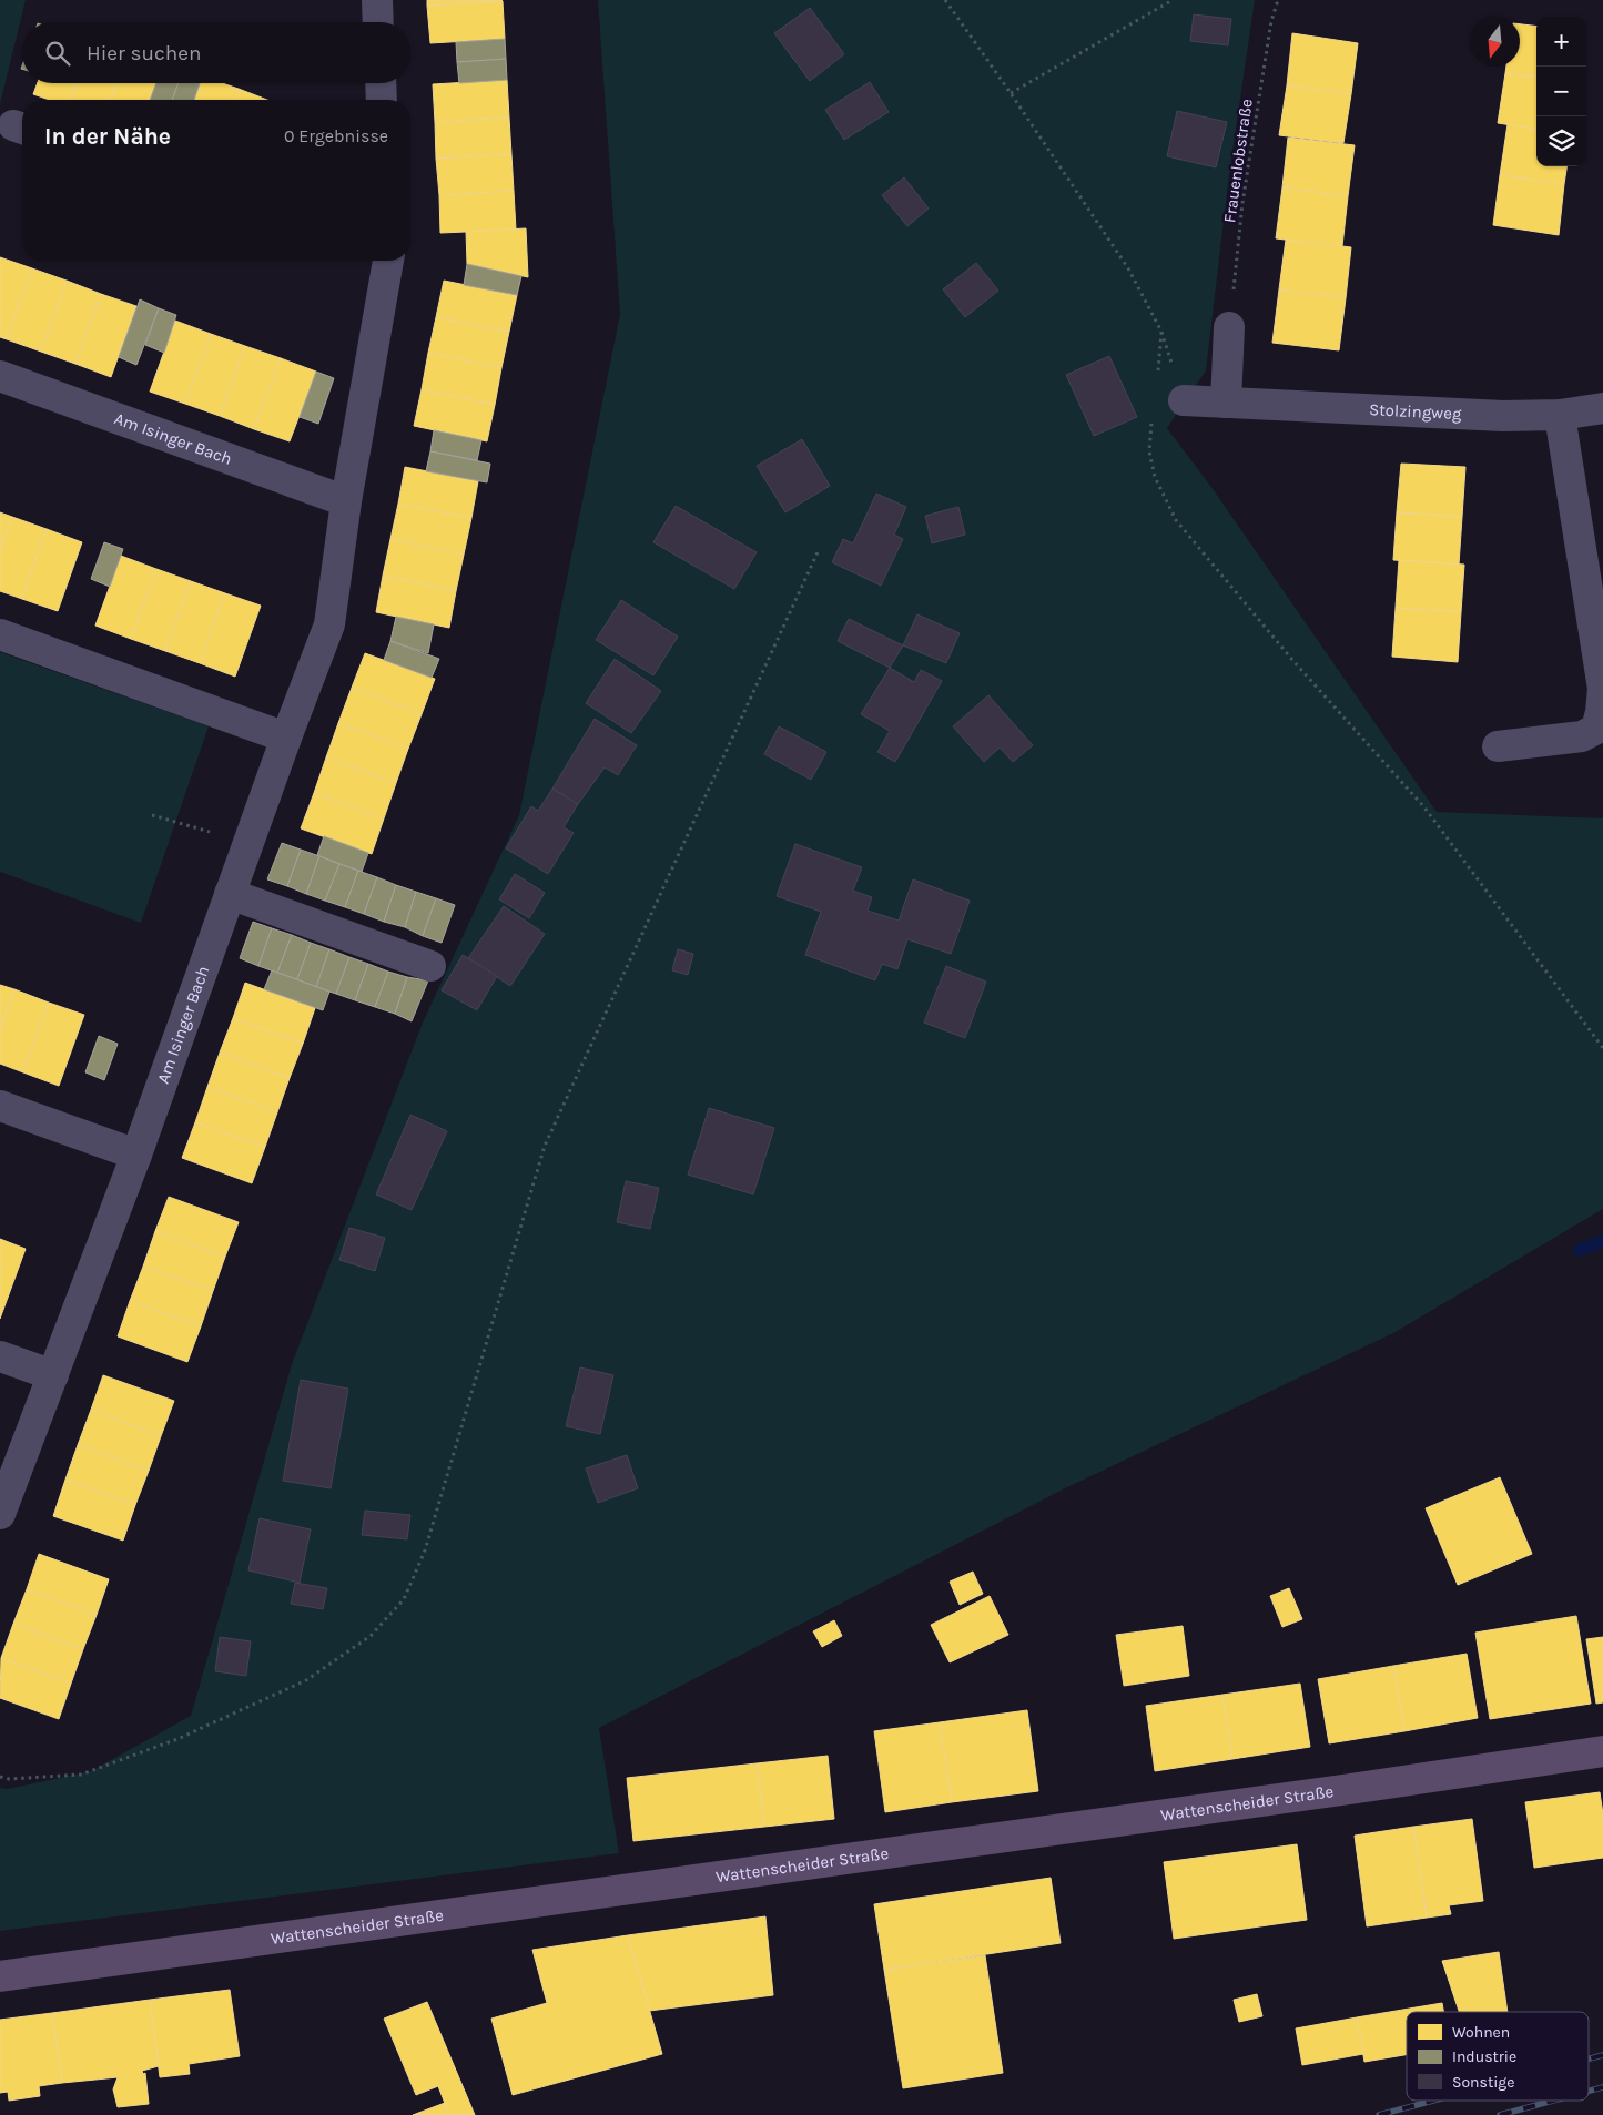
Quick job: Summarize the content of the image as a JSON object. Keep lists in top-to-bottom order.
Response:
{
  "streets": {
    "main road": ["Wattenscheider Straße"],
    "street": ["Stolzingweg", "Am Isinger Bach"],
    "path": ["Frauenlobstraße"]
  },
  "legend": ["Wohnen", "Industrie", "Sonstige"],
  "north": "bottom",
  "page": {
    "map_buttons": ["+", "−"],
    "search": "Hier suchen",
    "heading": ["In der Nähe", "0 Ergebnisse"]
  }
}
